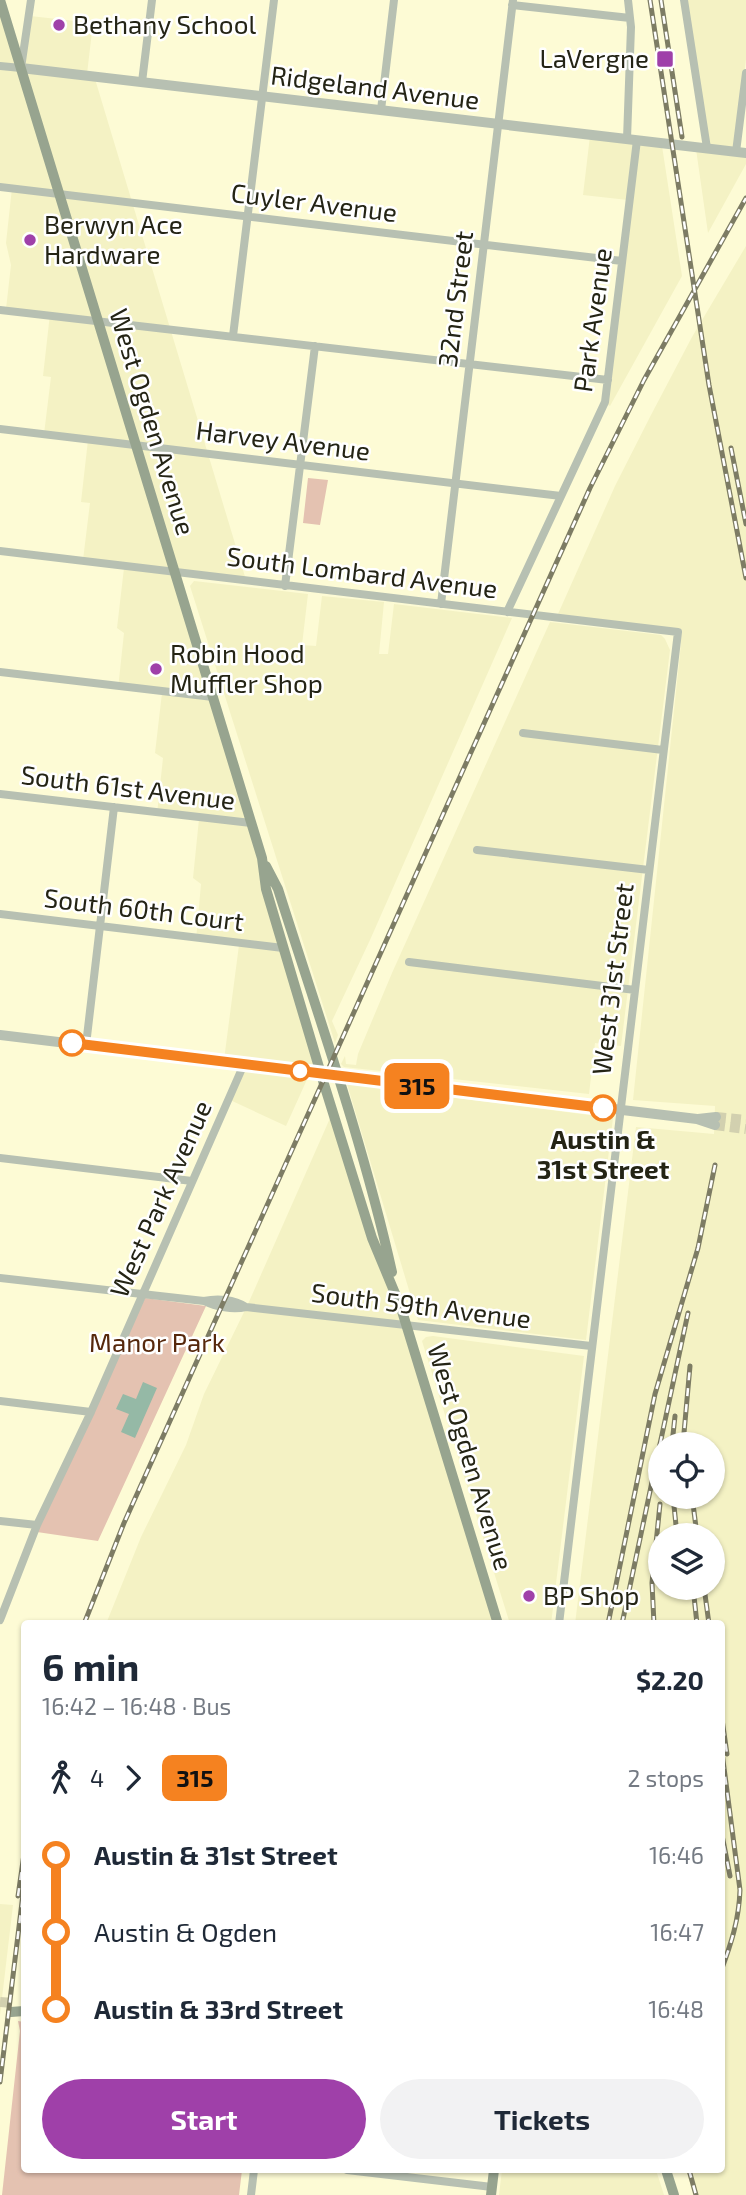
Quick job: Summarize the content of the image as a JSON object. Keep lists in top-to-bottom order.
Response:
{
  "streets": {
    "main road": ["West Ogden Avenue"],
    "street": [
      "Ridgeland Avenue",
      "Cuyler Avenue",
      "32nd Street",
      "Park Avenue",
      "Harvey Avenue",
      "South Lombard Avenue",
      "South 61st Avenue",
      "South 60th Court",
      "West 31st Street",
      "West Park Avenue",
      "South 59th Avenue"
    ]
  },
  "crossings": [
    ["Ridgeland Avenue", "32nd Street"],
    ["Ridgeland Avenue", "Park Avenue"],
    ["Ridgeland Avenue", "West Ogden Avenue"],
    ["Cuyler Avenue", "32nd Street"],
    ["Cuyler Avenue", "Park Avenue"],
    ["Cuyler Avenue", "West Ogden Avenue"],
    ["32nd Street", "Harvey Avenue"],
    ["32nd Street", "South Lombard Avenue"],
    ["Park Avenue", "Harvey Avenue"],
    ["Park Avenue", "South Lombard Avenue"],
    ["West Ogden Avenue", "Harvey Avenue"],
    ["West Ogden Avenue", "South Lombard Avenue"],
    ["West Ogden Avenue", "South 61st Avenue"],
    ["West Ogden Avenue", "South 60th Court"],
    ["West Ogden Avenue", "South 59th Avenue"],
    ["South Lombard Avenue", "West 31st Street"],
    ["West 31st Street", "South 59th Avenue"],
    ["West Park Avenue", "South 59th Avenue"]
  ],
  "parks": ["Manor Park"],
  "places": {
    "other": [
      "Bethany School",
      "Berwyn Ace Hardware",
      "Robin Hood Muffler Shop",
      "Austin & 31st Street",
      "BP Shop"
    ],
    "transit": ["LaVergne"]
  },
  "lines": ["bus line 315"],
  "page": {
    "on_map": "315",
    "heading": ["6 min", "16:42 – 16:48 · Bus", "$2.20"],
    "legs": ["4", "315", "2 stops"],
    "list": [
      {
        "name": "Austin & 31st Street",
        "value": "16:46"
      },
      {
        "name": "Austin & Ogden",
        "value": "16:47"
      },
      {
        "name": "Austin & 33rd Street",
        "value": "16:48"
      }
    ],
    "buttons": ["Start", "Tickets"]
  }
}
